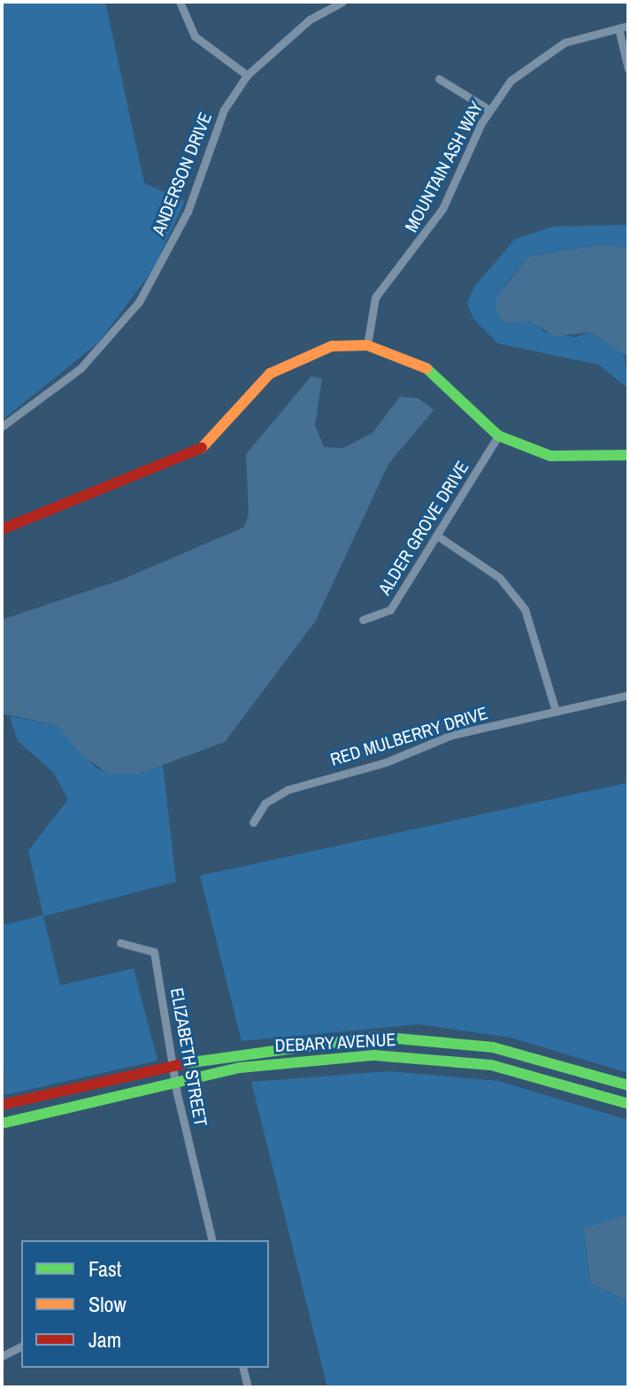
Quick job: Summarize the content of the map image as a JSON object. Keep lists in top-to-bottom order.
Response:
{
  "streets": {
    "main road": ["DEBARY AVENUE"],
    "street": [
      "MOUNTAIN ASH WAY",
      "ANDERSON DRIVE",
      "ALDER GROVE DRIVE",
      "RED MULBERRY DRIVE",
      "ELIZABETH STREET"
    ]
  },
  "crossings": [
    ["DEBARY AVENUE", "ELIZABETH STREET"]
  ],
  "legend": ["Fast", "Slow", "Jam"]
}
